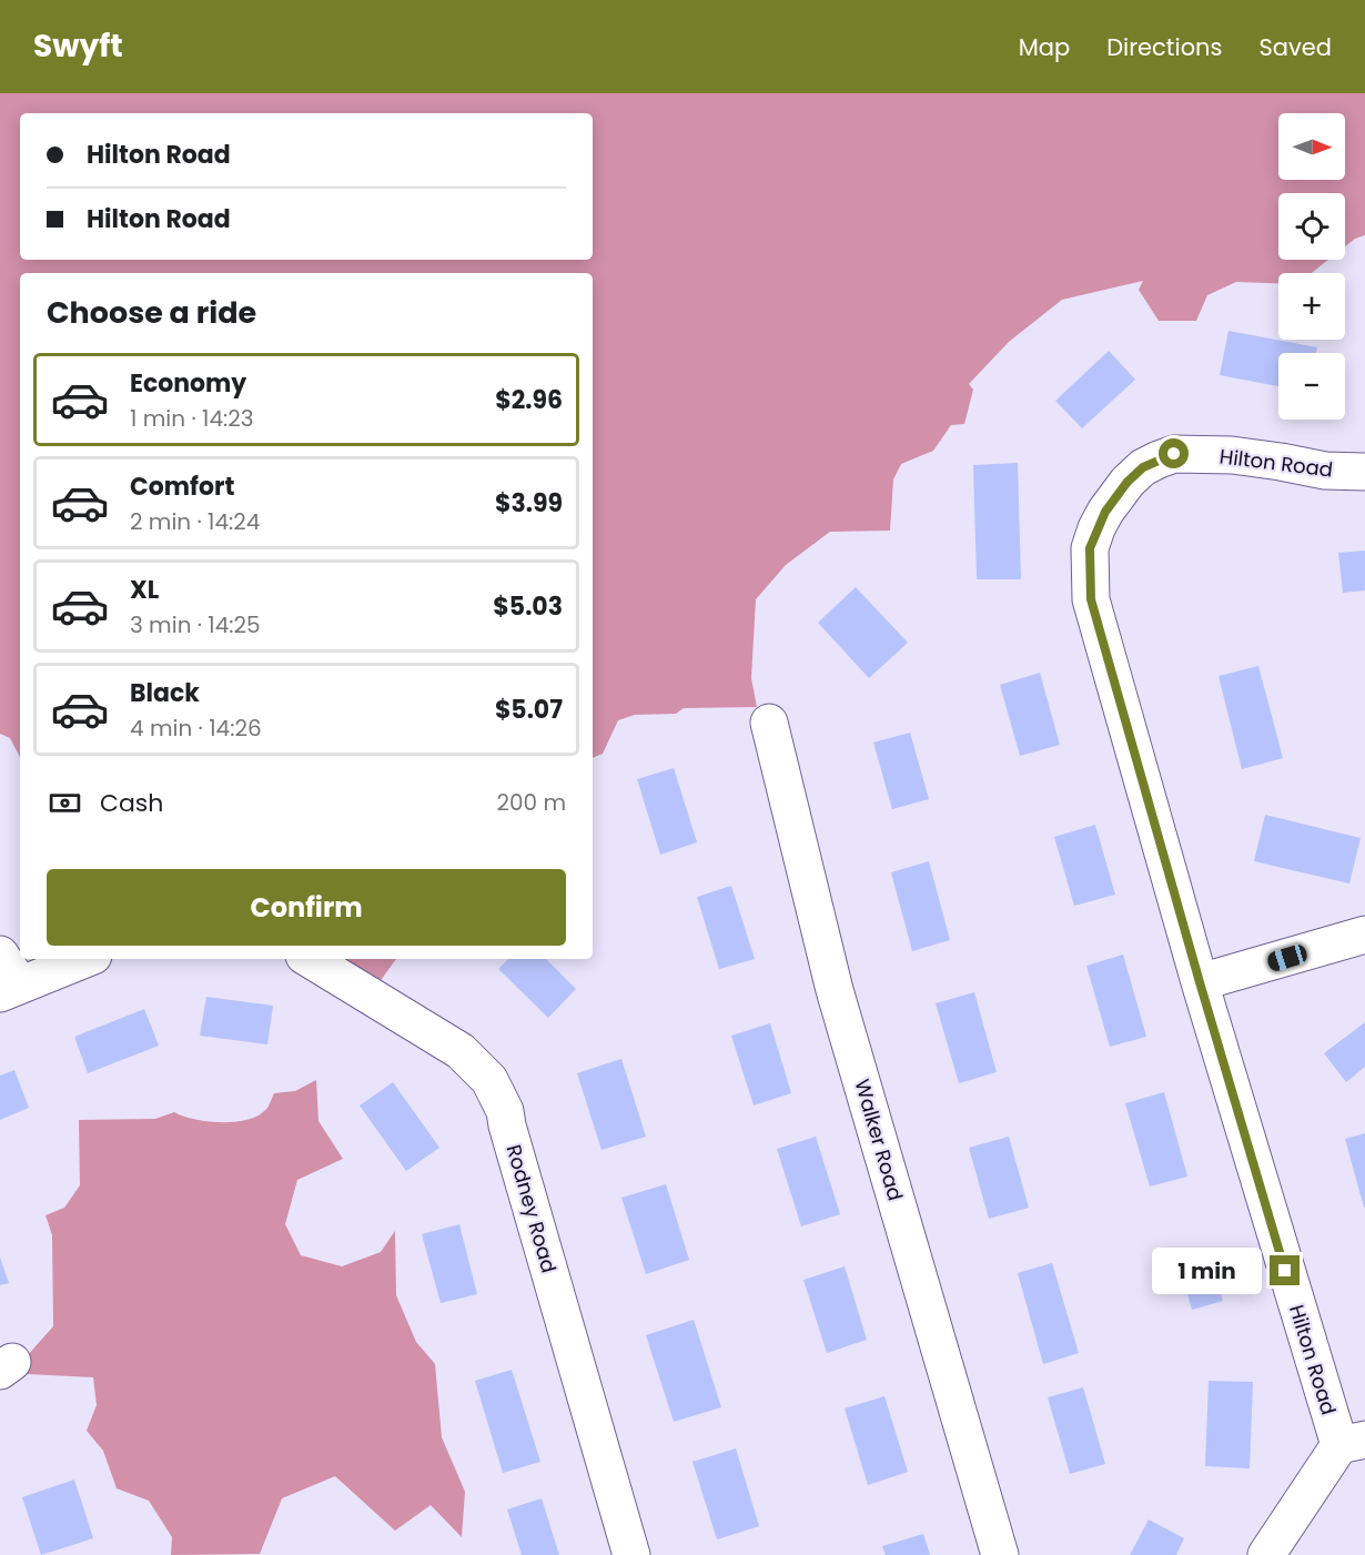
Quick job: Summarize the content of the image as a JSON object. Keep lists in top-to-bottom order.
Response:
{
  "streets": {
    "street": ["Hilton Road", "Walker Road", "Rodney Road"]
  },
  "north": "right",
  "page": {
    "header": "Swyft",
    "nav": ["Map", "Directions", "Saved"],
    "map_buttons": ["+", "−"],
    "banner": ["Hilton Road", "Hilton Road"],
    "heading": "Choose a ride",
    "list": [
      {
        "name": "Economy",
        "note": "1 min · 14:23",
        "value": "$2.96"
      },
      {
        "name": "Comfort",
        "note": "2 min · 14:24",
        "value": "$3.99"
      },
      {
        "name": "XL",
        "note": "3 min · 14:25",
        "value": "$5.03"
      },
      {
        "name": "Black",
        "note": "4 min · 14:26",
        "value": "$5.07"
      }
    ],
    "pay": ["Cash", "200 m"],
    "buttons": "Confirm",
    "bubble": "1 min"
  }
}
